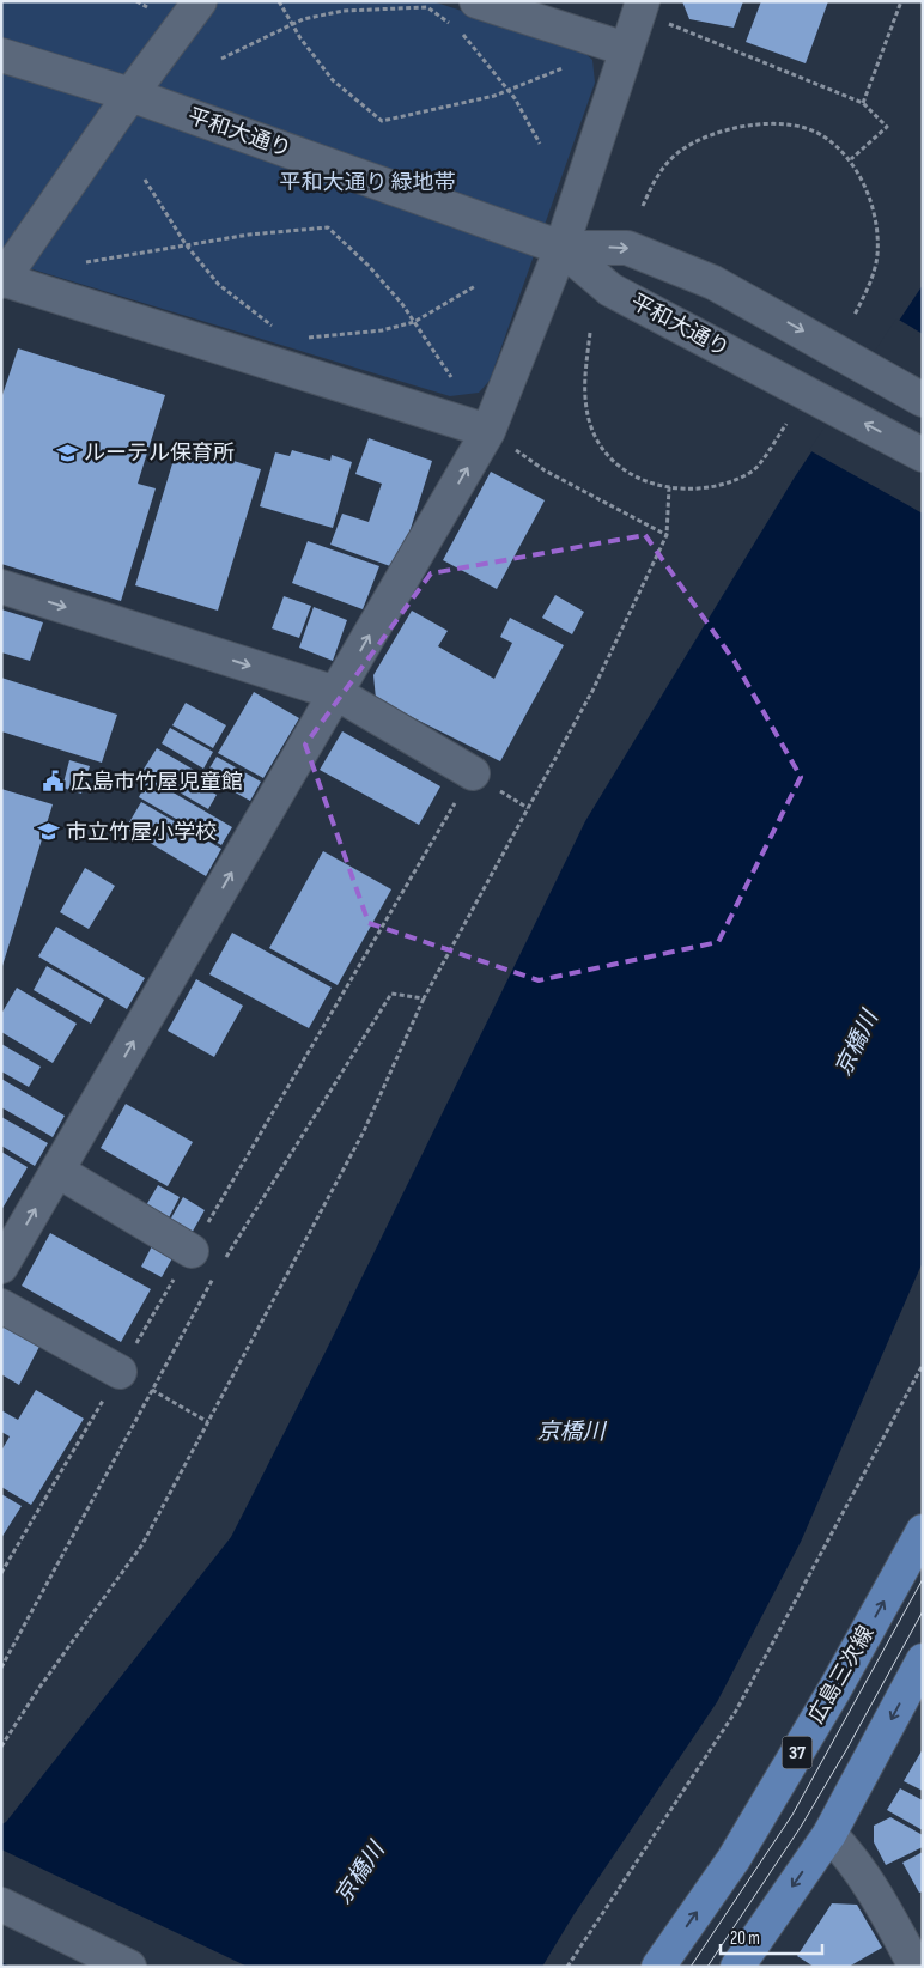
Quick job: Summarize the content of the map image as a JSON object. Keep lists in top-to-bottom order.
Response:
{
  "streets": {
    "main road": ["広島三次線", "37"],
    "street": ["平和大通り"]
  },
  "water": ["京橋川"],
  "parks": ["平和大通り 緑地帯"],
  "places": {
    "school or university": ["ルーテル保育所", "市立竹屋小学校"],
    "public building": ["広島市竹屋児童館"]
  },
  "scale_bar": "20 m"
}
